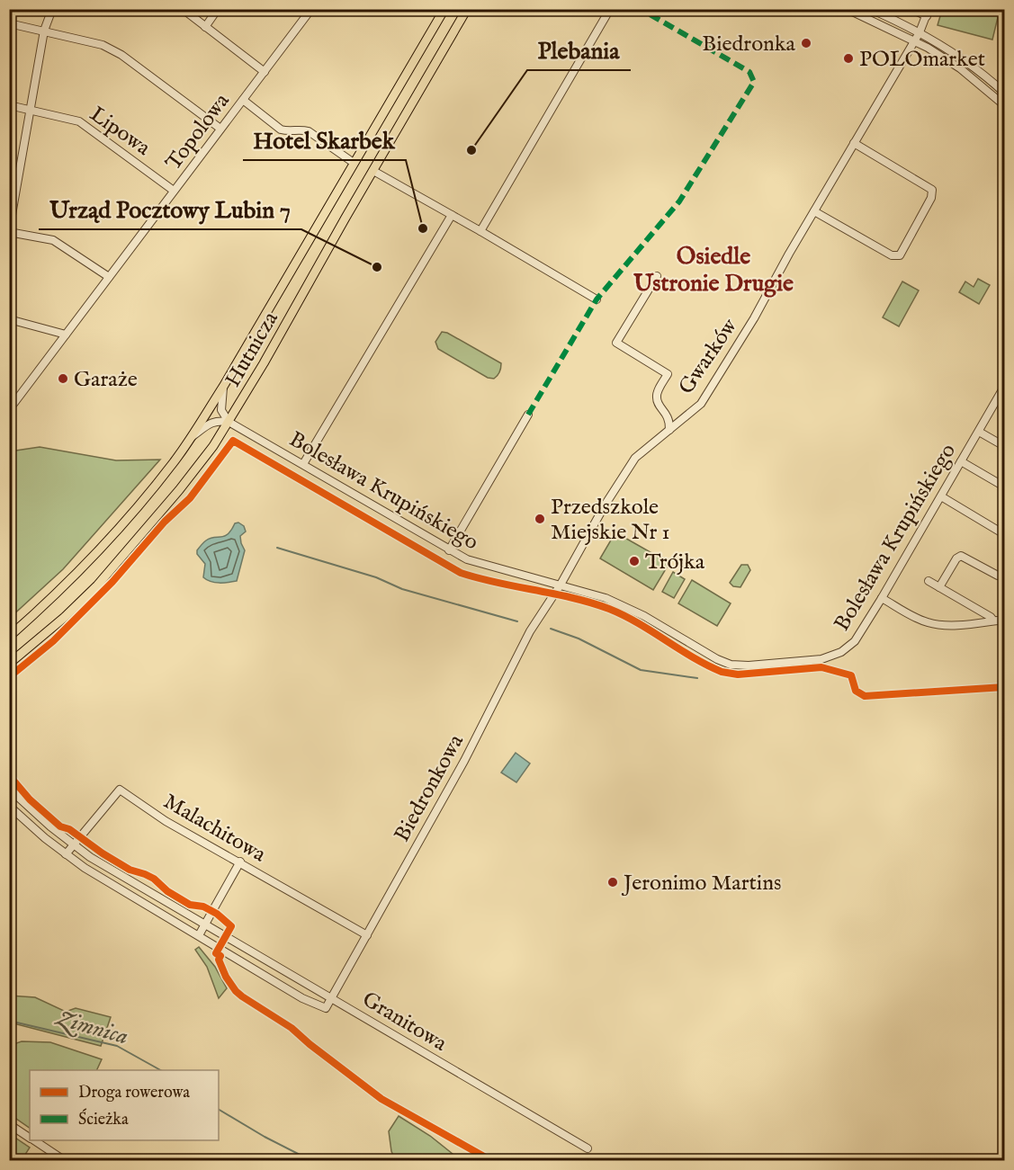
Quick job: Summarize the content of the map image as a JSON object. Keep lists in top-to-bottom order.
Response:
{
  "streets": {
    "main road": ["Hutnicza"],
    "street": [
      "Lipowa",
      "Topolowa",
      "Gwarków",
      "Bolesława Krupińskiego",
      "Biedronkowa",
      "Malachitowa",
      "Granitowa"
    ]
  },
  "crossings": [
    ["Lipowa", "Topolowa"],
    ["Hutnicza", "Bolesława Krupińskiego"],
    ["Gwarków", "Bolesława Krupińskiego"],
    ["Gwarków", "Biedronkowa"],
    ["Bolesława Krupińskiego", "Biedronkowa"],
    ["Biedronkowa", "Malachitowa"],
    ["Biedronkowa", "Granitowa"],
    ["Malachitowa", "Granitowa"]
  ],
  "districts": ["Osiedle Ustronie Drugie"],
  "water": ["Zimnica"],
  "places": [
    "Biedronka",
    "POLOmarket",
    "Plebania",
    "Hotel Skarbek",
    "Urząd Pocztowy Lubin 7",
    "Garaże",
    "Przedszkole Miejskie Nr 1",
    "Trójka",
    "Jeronimo Martins"
  ],
  "legend": ["Droga rowerowa", "Ścieżka"]
}
